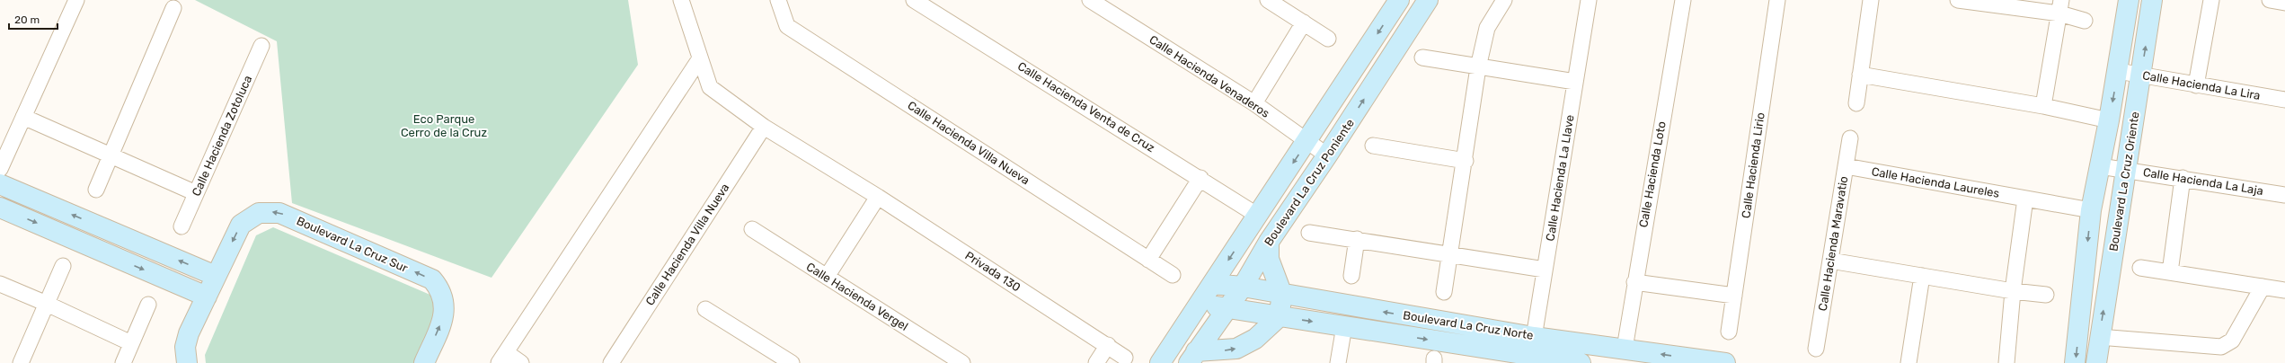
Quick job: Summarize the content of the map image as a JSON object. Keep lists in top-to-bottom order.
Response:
{
  "streets": {
    "street": [
      "Calle Hacienda Venaderos",
      "Calle Hacienda La Lira",
      "Calle Hacienda Venta de Cruz",
      "Calle Hacienda Zotoluca",
      "Calle Hacienda Villa Nueva",
      "Calle Hacienda Lirio",
      "Calle Hacienda Loto",
      "Calle Hacienda La Llave",
      "Boulevard La Cruz Oriente",
      "Calle Hacienda La Laja",
      "Boulevard La Cruz Poniente",
      "Calle Hacienda Laureles",
      "Calle Hacienda Maravatio",
      "Boulevard La Cruz Sur",
      "Privada 130",
      "Calle Hacienda Vergel",
      "Boulevard La Cruz Norte"
    ]
  },
  "crossings": [
    ["Calle Hacienda Venaderos", "Boulevard La Cruz Poniente"],
    ["Calle Hacienda La Lira", "Boulevard La Cruz Oriente"],
    ["Calle Hacienda Venta de Cruz", "Boulevard La Cruz Poniente"],
    ["Calle Hacienda Loto", "Boulevard La Cruz Norte"],
    ["Calle Hacienda La Llave", "Boulevard La Cruz Norte"],
    ["Boulevard La Cruz Oriente", "Calle Hacienda La Laja"],
    ["Boulevard La Cruz Oriente", "Calle Hacienda Laureles"],
    ["Boulevard La Cruz Poniente", "Boulevard La Cruz Norte"],
    ["Calle Hacienda Laureles", "Calle Hacienda Maravatio"]
  ],
  "parks": ["Eco Parque Cerro de la Cruz"],
  "scale_bar": "20 m"
}
